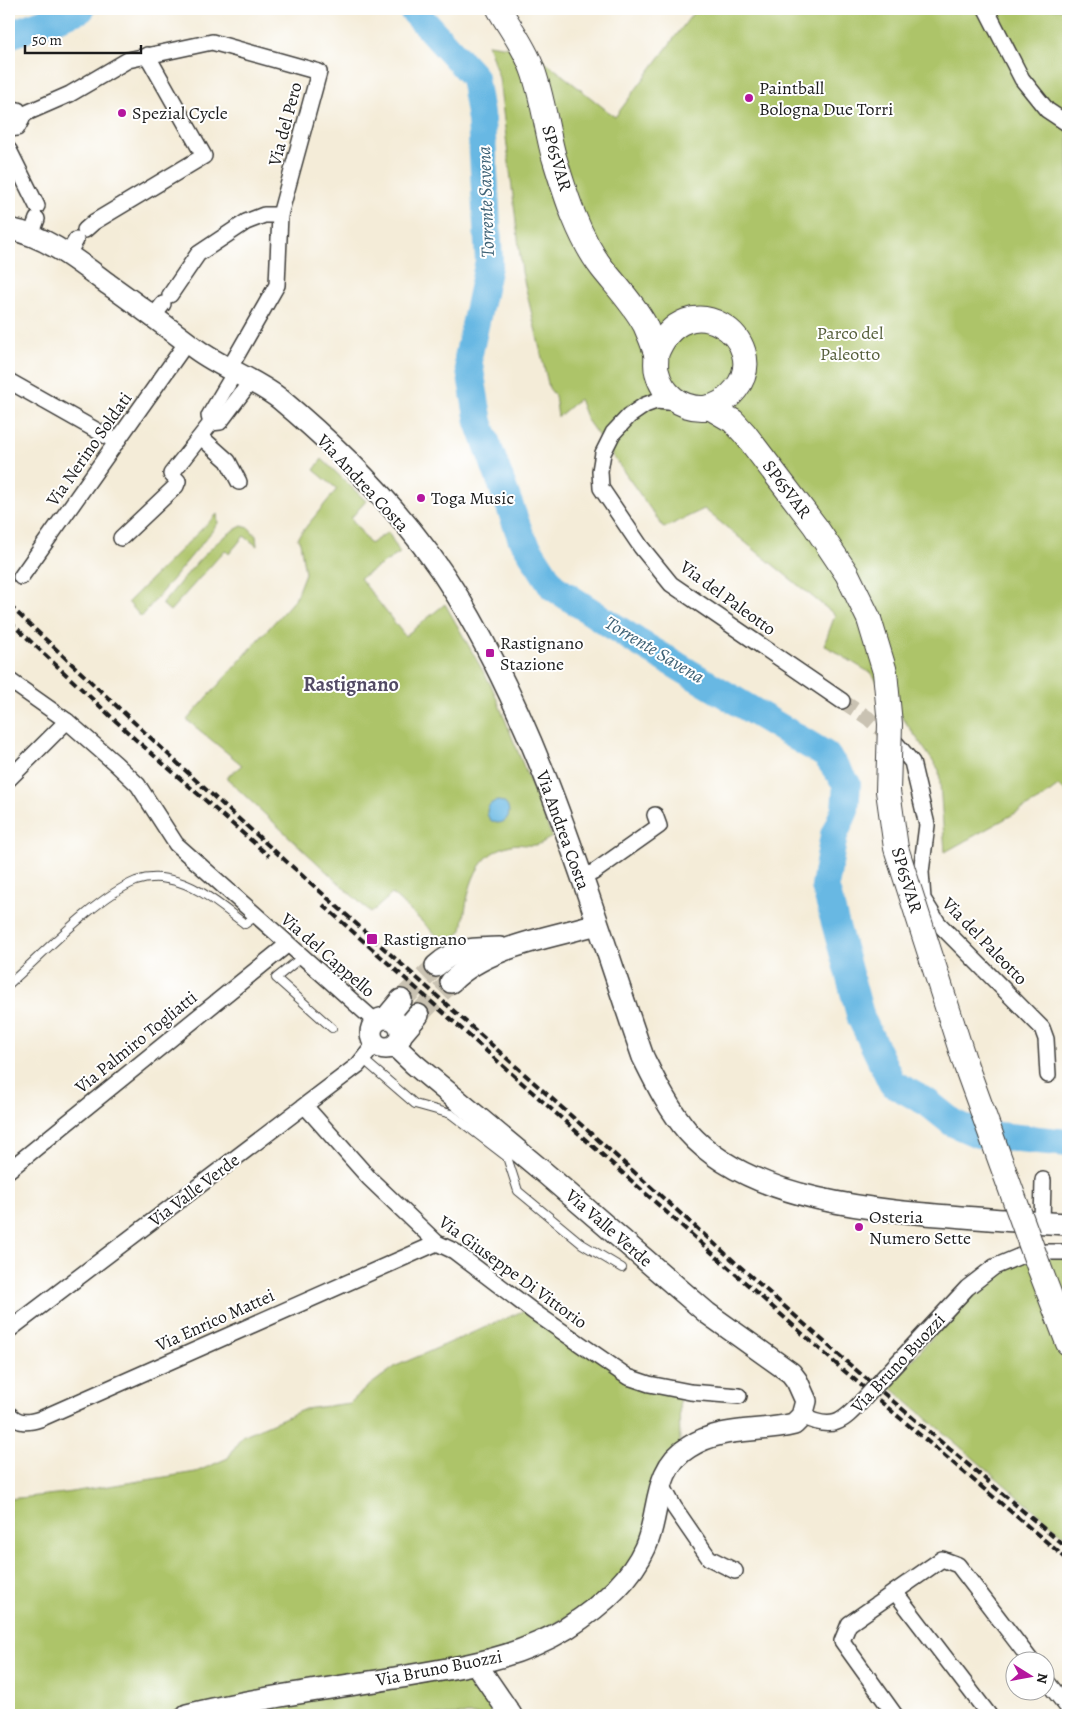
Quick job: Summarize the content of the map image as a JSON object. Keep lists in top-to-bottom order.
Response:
{
  "streets": {
    "main road": ["SP65VAR"],
    "street": [
      "Via del Pero",
      "Via Nerino Soldati",
      "Via Andrea Costa",
      "Via del Paleotto",
      "Via del Cappello",
      "Via Palmiro Togliatti",
      "Via Valle Verde",
      "Via Giuseppe Di Vittorio",
      "Via Enrico Mattei",
      "Via Bruno Buozzi"
    ]
  },
  "crossings": [
    ["Via del Pero", "Via Andrea Costa"],
    ["SP65VAR", "Via Bruno Buozzi"],
    ["Via Nerino Soldati", "Via Andrea Costa"],
    ["Via del Cappello", "Via Palmiro Togliatti"],
    ["Via del Cappello", "Via Valle Verde"],
    ["Via Valle Verde", "Via Giuseppe Di Vittorio"],
    ["Via Valle Verde", "Via Bruno Buozzi"],
    ["Via Giuseppe Di Vittorio", "Via Enrico Mattei"]
  ],
  "districts": ["Rastignano"],
  "water": ["Torrente Savena"],
  "parks": ["Parco del Paleotto"],
  "places": {
    "other": [
      "Paintball Bologna Due Torri",
      "Spezial Cycle",
      "Toga Music",
      "Osteria Numero Sette"
    ],
    "transit": ["Rastignano Stazione", "Rastignano"]
  },
  "scale_bar": "50 m",
  "north": "right"
}
